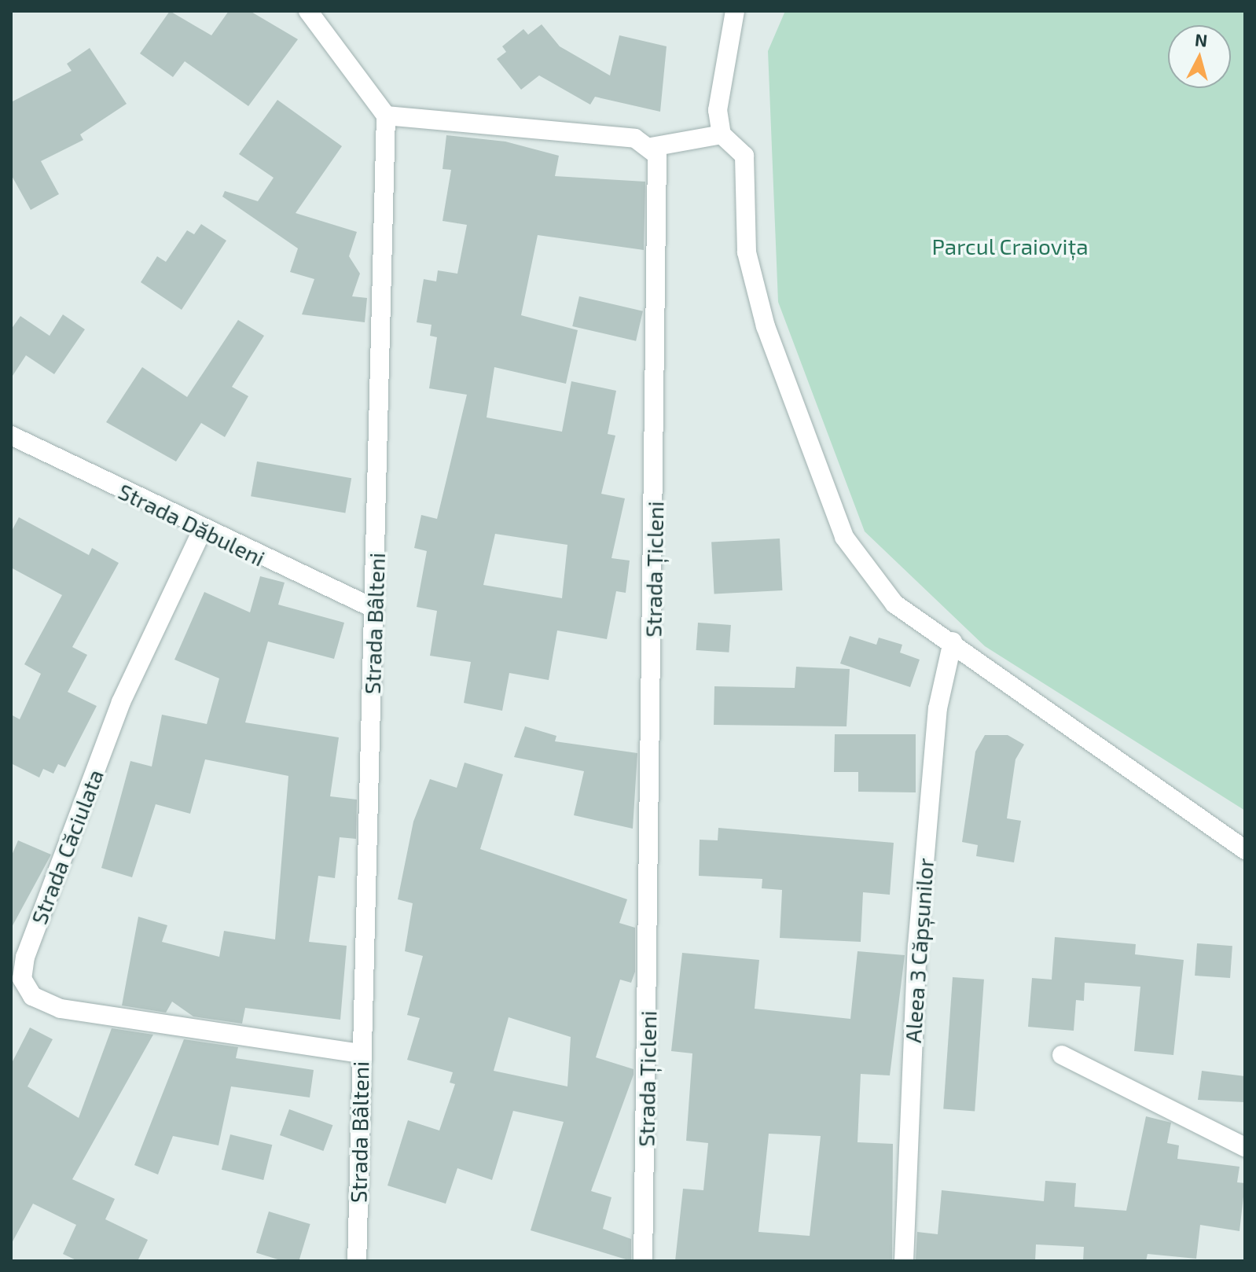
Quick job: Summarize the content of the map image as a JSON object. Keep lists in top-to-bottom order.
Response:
{
  "streets": {
    "street": [
      "Strada Dăbuleni",
      "Strada Țicleni",
      "Strada Bâlteni",
      "Strada Căciulata",
      "Aleea 3 Căpșunilor"
    ]
  },
  "crossings": [
    ["Strada Dăbuleni", "Strada Bâlteni"],
    ["Strada Dăbuleni", "Strada Căciulata"],
    ["Strada Bâlteni", "Strada Căciulata"]
  ],
  "parks": ["Parcul Craiovița"],
  "north": "top"
}
